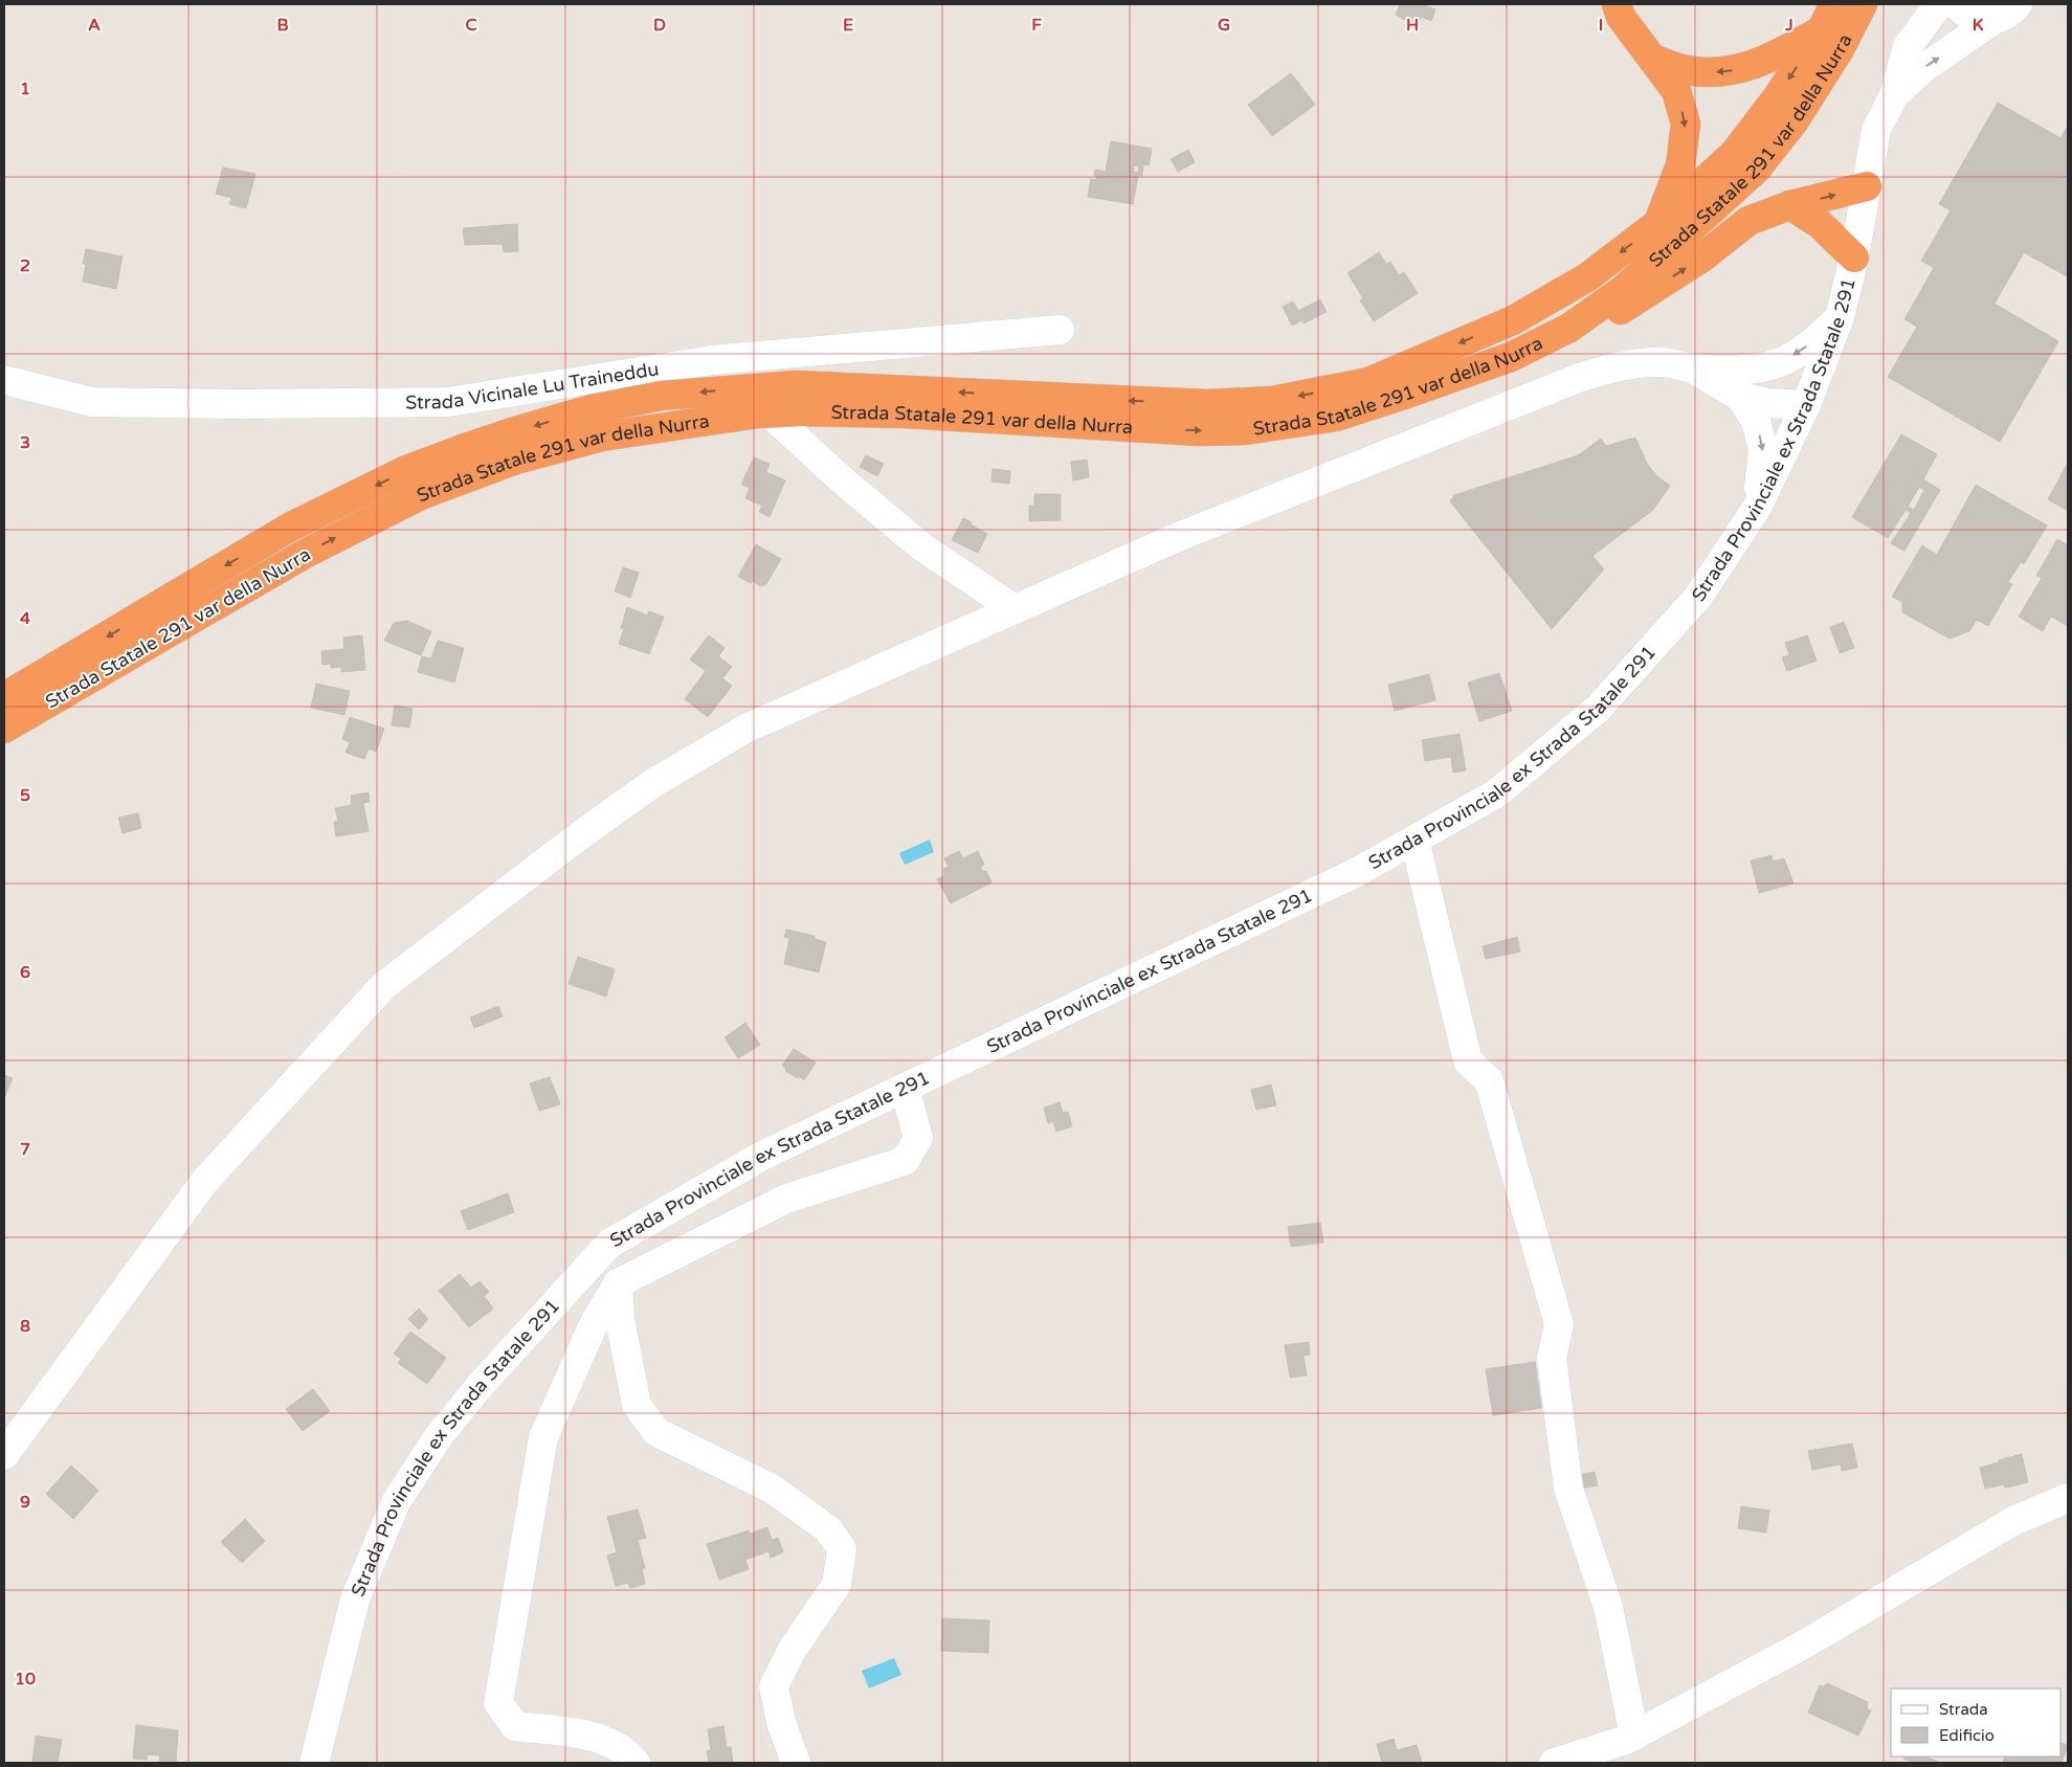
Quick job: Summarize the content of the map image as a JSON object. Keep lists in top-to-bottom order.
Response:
{
  "streets": {
    "highway": ["Strada Statale 291 var della Nurra"],
    "street": ["Strada Vicinale Lu Traineddu", "Strada Provinciale ex Strada Statale 291"]
  },
  "legend": ["Strada", "Edificio"],
  "grid": {
    "columns": [
      "A",
      "B",
      "C",
      "D",
      "E",
      "F",
      "G",
      "H",
      "I",
      "J",
      "K"
    ],
    "rows": [
      "1",
      "2",
      "3",
      "4",
      "5",
      "6",
      "7",
      "8",
      "9",
      "10"
    ]
  }
}
